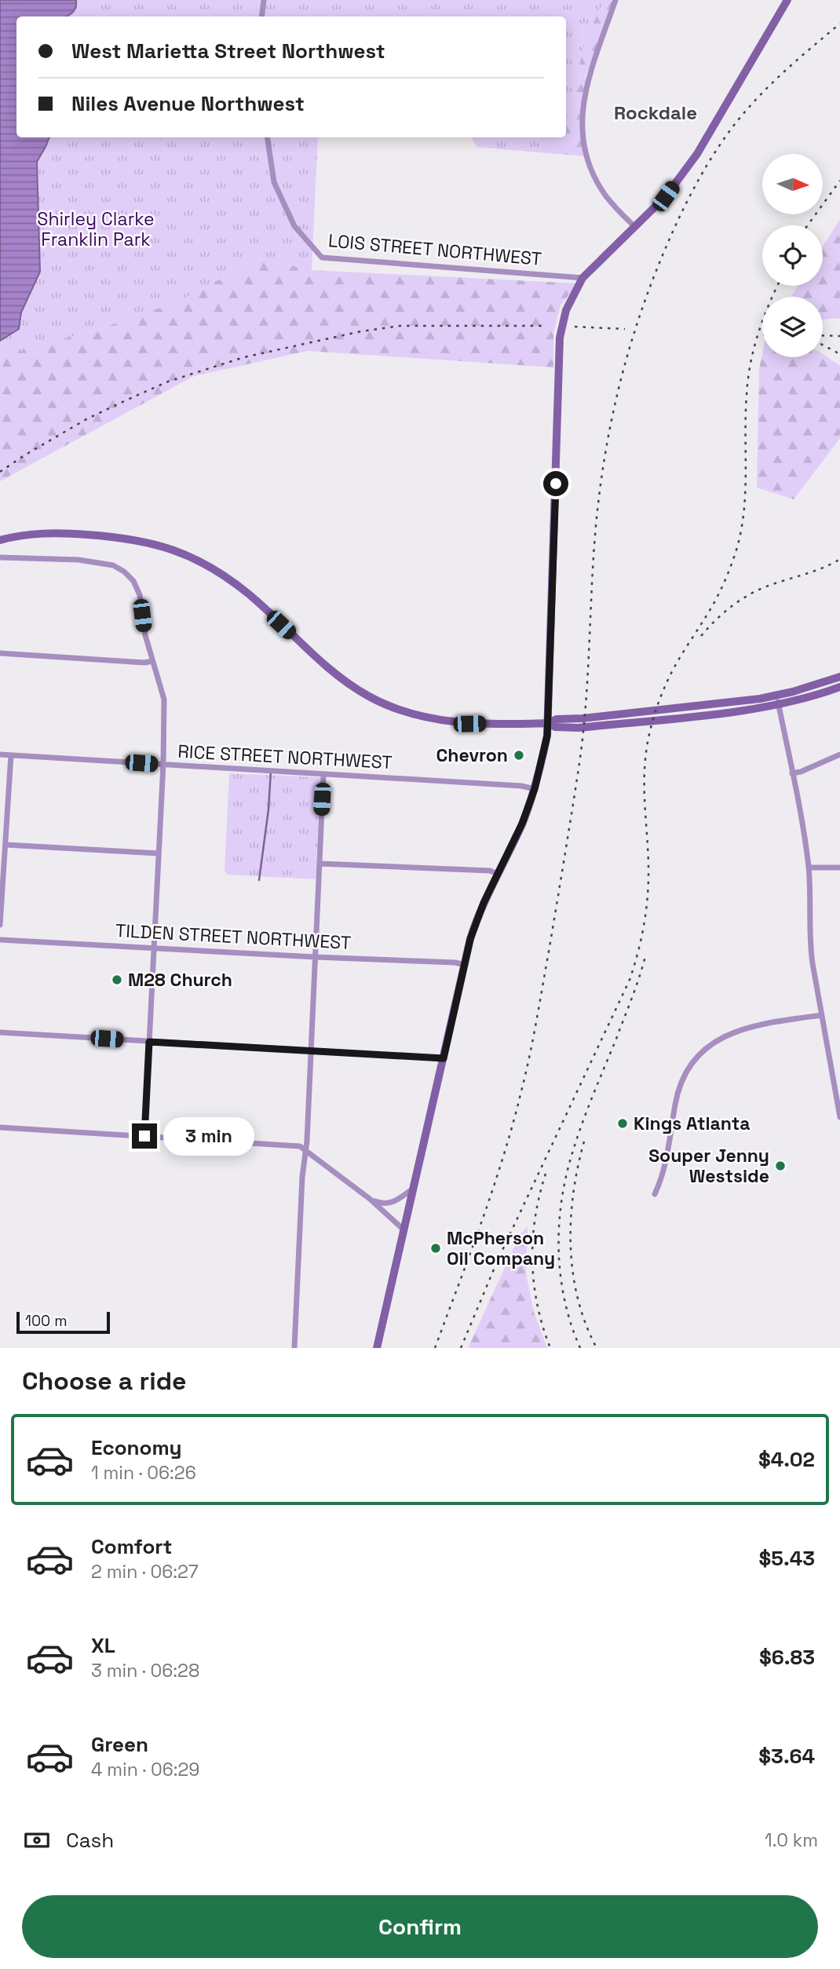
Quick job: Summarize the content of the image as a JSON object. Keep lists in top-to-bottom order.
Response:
{
  "streets": {
    "street": ["LOIS STREET NORTHWEST", "RICE STREET NORTHWEST", "TILDEN STREET NORTHWEST"]
  },
  "districts": ["Rockdale"],
  "parks": ["Shirley Clarke Franklin Park"],
  "places": [
    "Chevron",
    "M28 Church",
    "Kings Atlanta",
    "Souper Jenny Westside",
    "McPherson Oil Company"
  ],
  "scale_bar": "100 m",
  "north": "right",
  "page": {
    "banner": ["West Marietta Street Northwest", "Niles Avenue Northwest"],
    "bubble": "3 min",
    "scale": "100 m",
    "heading": "Choose a ride",
    "list": [
      {
        "name": "Economy",
        "note": "1 min · 06:26",
        "value": "$4.02"
      },
      {
        "name": "Comfort",
        "note": "2 min · 06:27",
        "value": "$5.43"
      },
      {
        "name": "XL",
        "note": "3 min · 06:28",
        "value": "$6.83"
      },
      {
        "name": "Green",
        "note": "4 min · 06:29",
        "value": "$3.64"
      }
    ],
    "pay": ["Cash", "1.0 km"],
    "buttons": "Confirm"
  }
}
